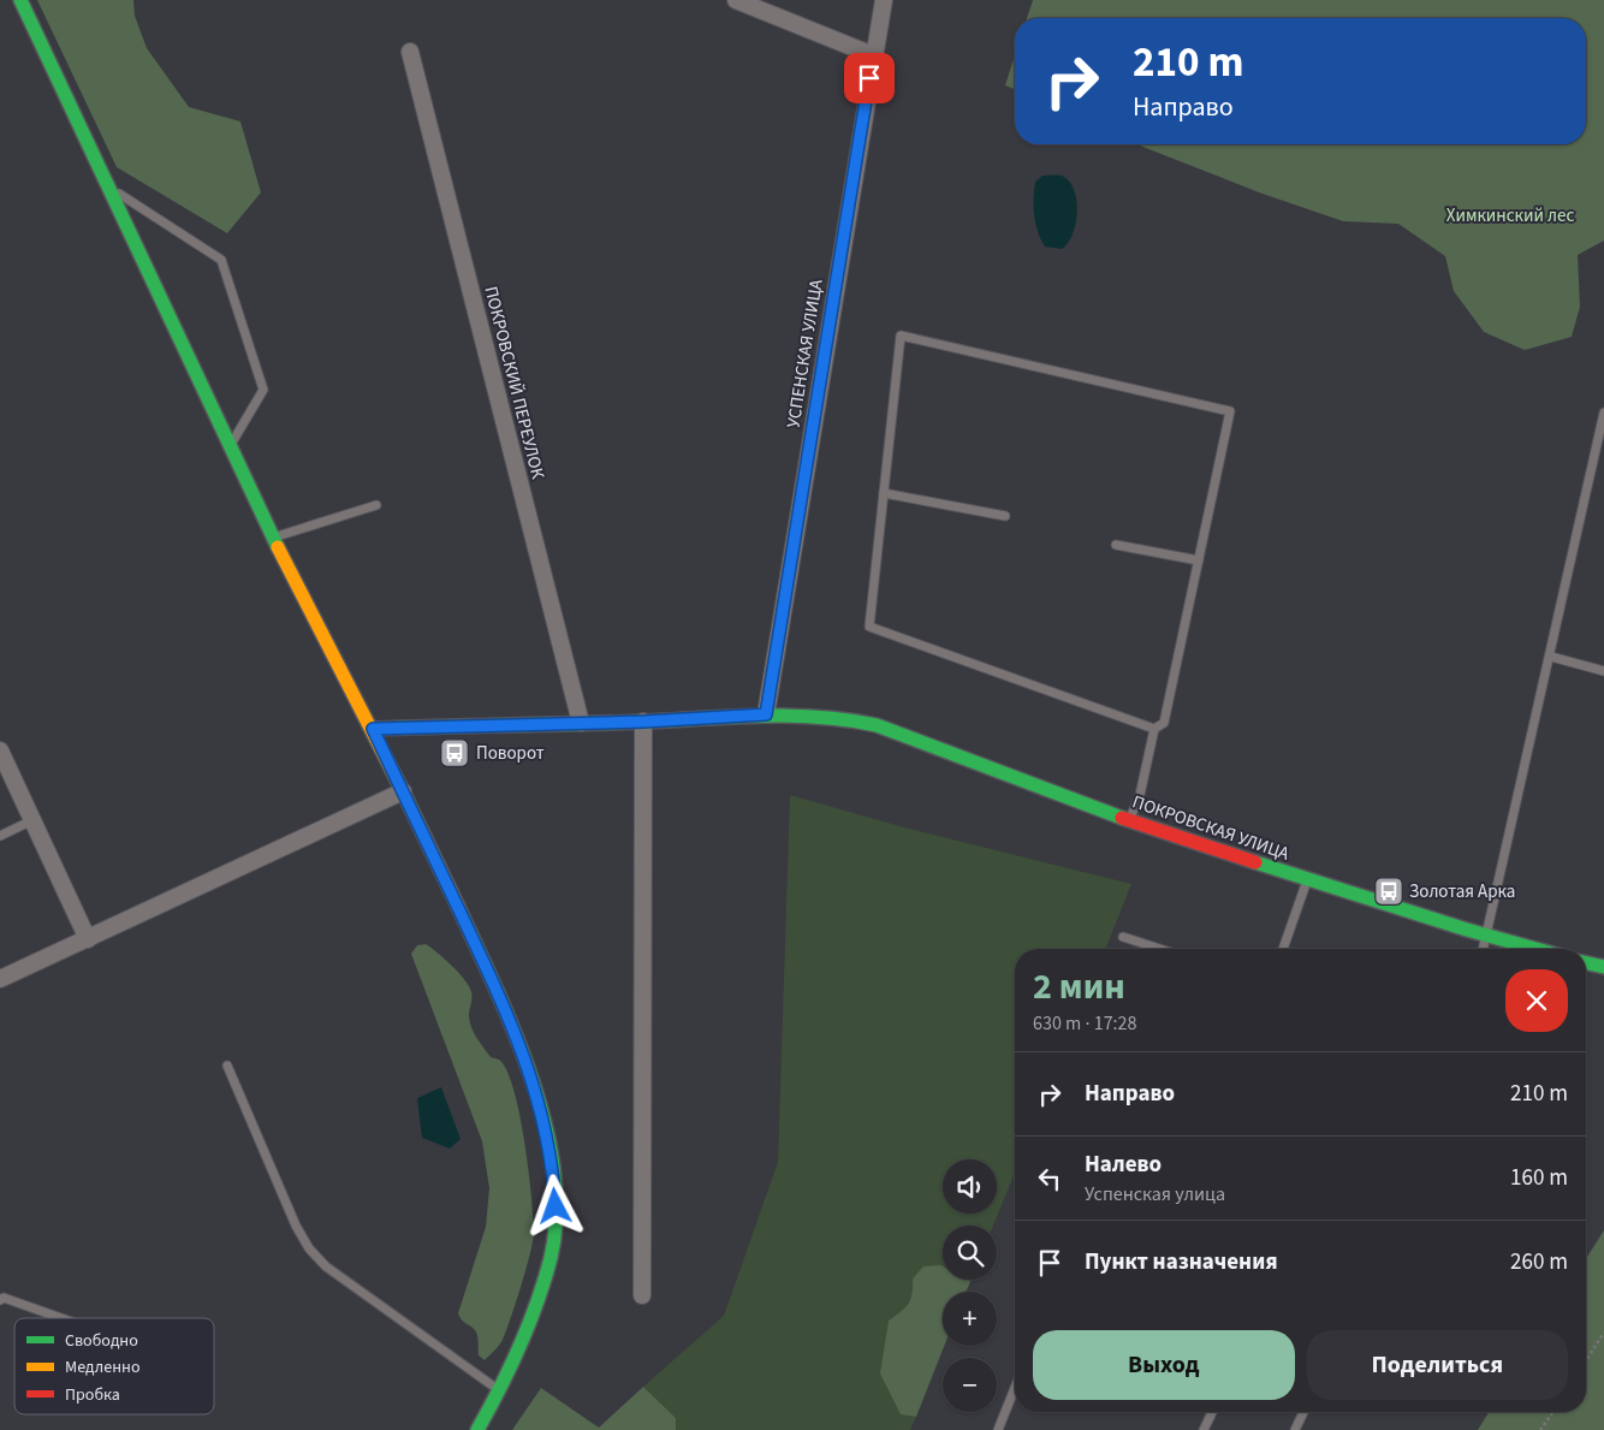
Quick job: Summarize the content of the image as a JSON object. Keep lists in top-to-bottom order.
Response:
{
  "streets": {
    "main road": ["ПОКРОВСКАЯ УЛИЦА"],
    "street": ["УСПЕНСКАЯ УЛИЦА", "ПОКРОВСКИЙ ПЕРЕУЛОК"]
  },
  "crossings": [
    ["УСПЕНСКАЯ УЛИЦА", "ПОКРОВСКАЯ УЛИЦА"],
    ["ПОКРОВСКИЙ ПЕРЕУЛОК", "ПОКРОВСКАЯ УЛИЦА"]
  ],
  "parks": ["Химкинский лес"],
  "places": {
    "bus stop": ["Поворот", "Золотая Арка"]
  },
  "legend": ["Свободно", "Медленно", "Пробка"],
  "page": {
    "turn": ["210 m", "Направо"],
    "heading": ["2 мин", "630 m · 17:28"],
    "list": [
      {
        "name": "Направо",
        "value": "210 m"
      },
      {
        "name": "Налево",
        "note": "Успенская улица",
        "value": "160 m"
      },
      {
        "name": "Пункт назначения",
        "value": "260 m"
      }
    ],
    "map_buttons": ["+", "−"],
    "buttons": ["Выход", "Поделиться"]
  }
}
